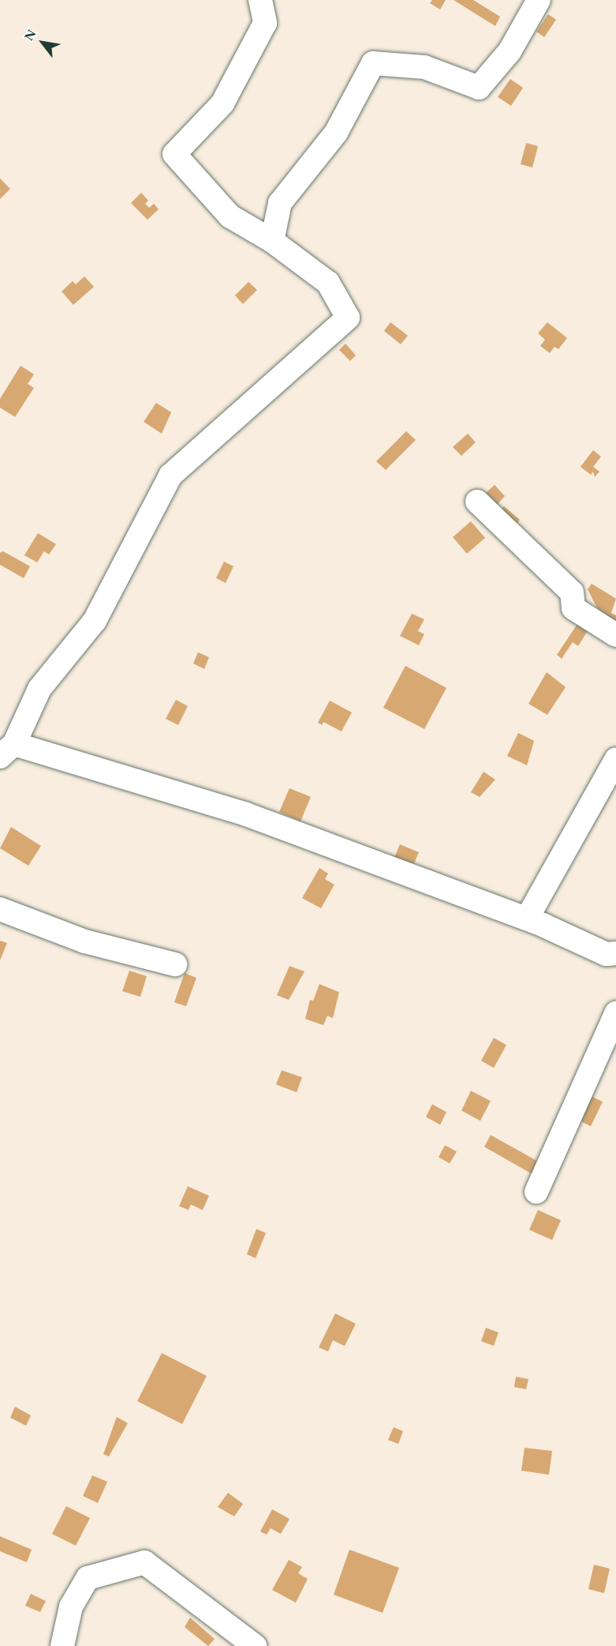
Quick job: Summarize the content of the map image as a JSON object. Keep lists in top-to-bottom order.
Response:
{
  "north": "top left"
}
